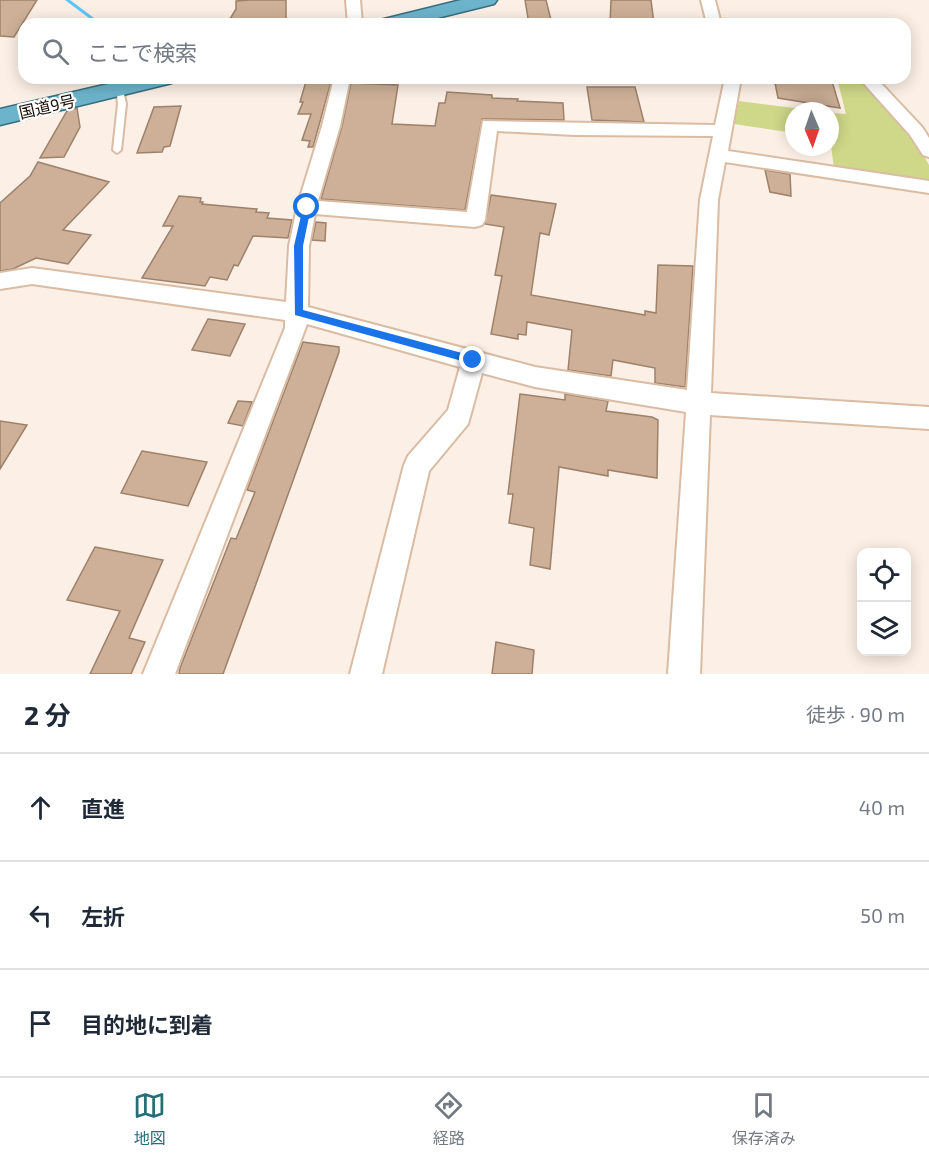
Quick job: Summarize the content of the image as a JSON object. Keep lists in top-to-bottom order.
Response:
{
  "streets": {
    "highway": ["国道9号"]
  },
  "north": "bottom",
  "page": {
    "search": "ここで検索",
    "heading": ["2 分", "徒歩 · 90 m"],
    "list": [
      ["直進", "40 m"],
      ["左折", "50 m"],
      "目的地に到着"
    ],
    "nav": ["地図", "経路", "保存済み"]
  }
}
